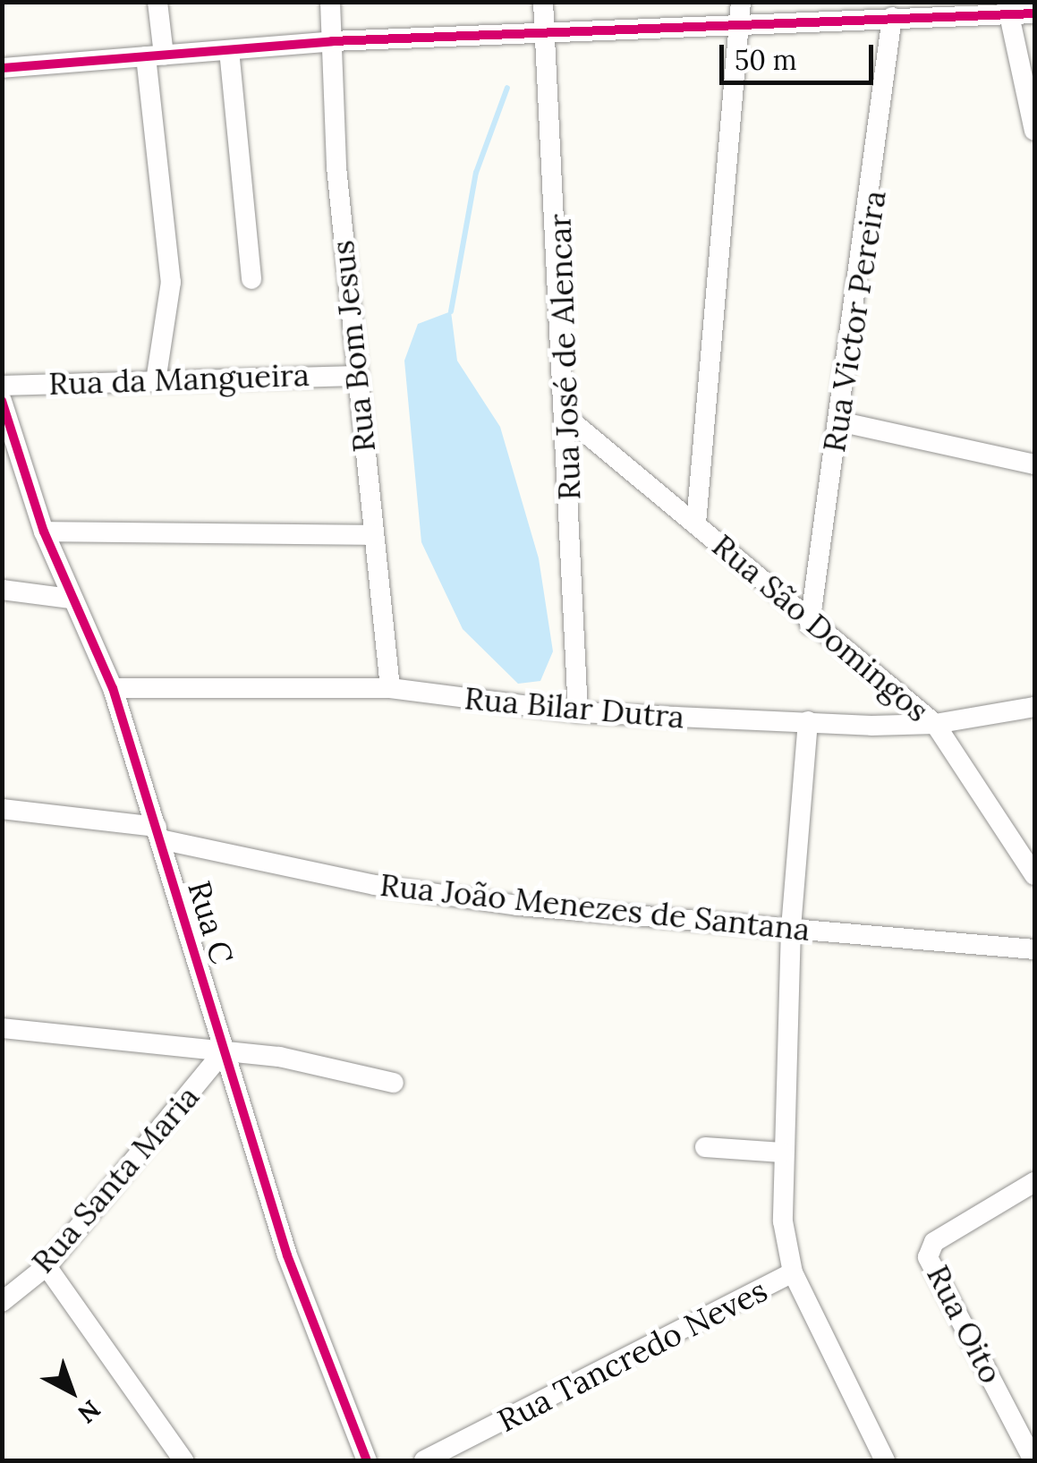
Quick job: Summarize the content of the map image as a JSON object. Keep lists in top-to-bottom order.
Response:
{
  "streets": {
    "street": [
      "Rua Victor Pereira",
      "Rua Bom Jesus",
      "Rua José de Alencar",
      "Rua da Mangueira",
      "Rua São Domingos",
      "Rua Bilar Dutra",
      "Rua João Menezes de Santana",
      "Rua C",
      "Rua Santa Maria",
      "Rua Oito",
      "Rua Tancredo Neves"
    ]
  },
  "crossings": [
    ["Rua Victor Pereira", "Rua São Domingos"],
    ["Rua Bom Jesus", "Rua da Mangueira"],
    ["Rua Bom Jesus", "Rua Bilar Dutra"],
    ["Rua José de Alencar", "Rua São Domingos"],
    ["Rua José de Alencar", "Rua Bilar Dutra"],
    ["Rua São Domingos", "Rua Bilar Dutra"],
    ["Rua Bilar Dutra", "Rua C"],
    ["Rua João Menezes de Santana", "Rua C"],
    ["Rua C", "Rua Santa Maria"]
  ],
  "scale_bar": "50 m",
  "north": "bottom right"
}
